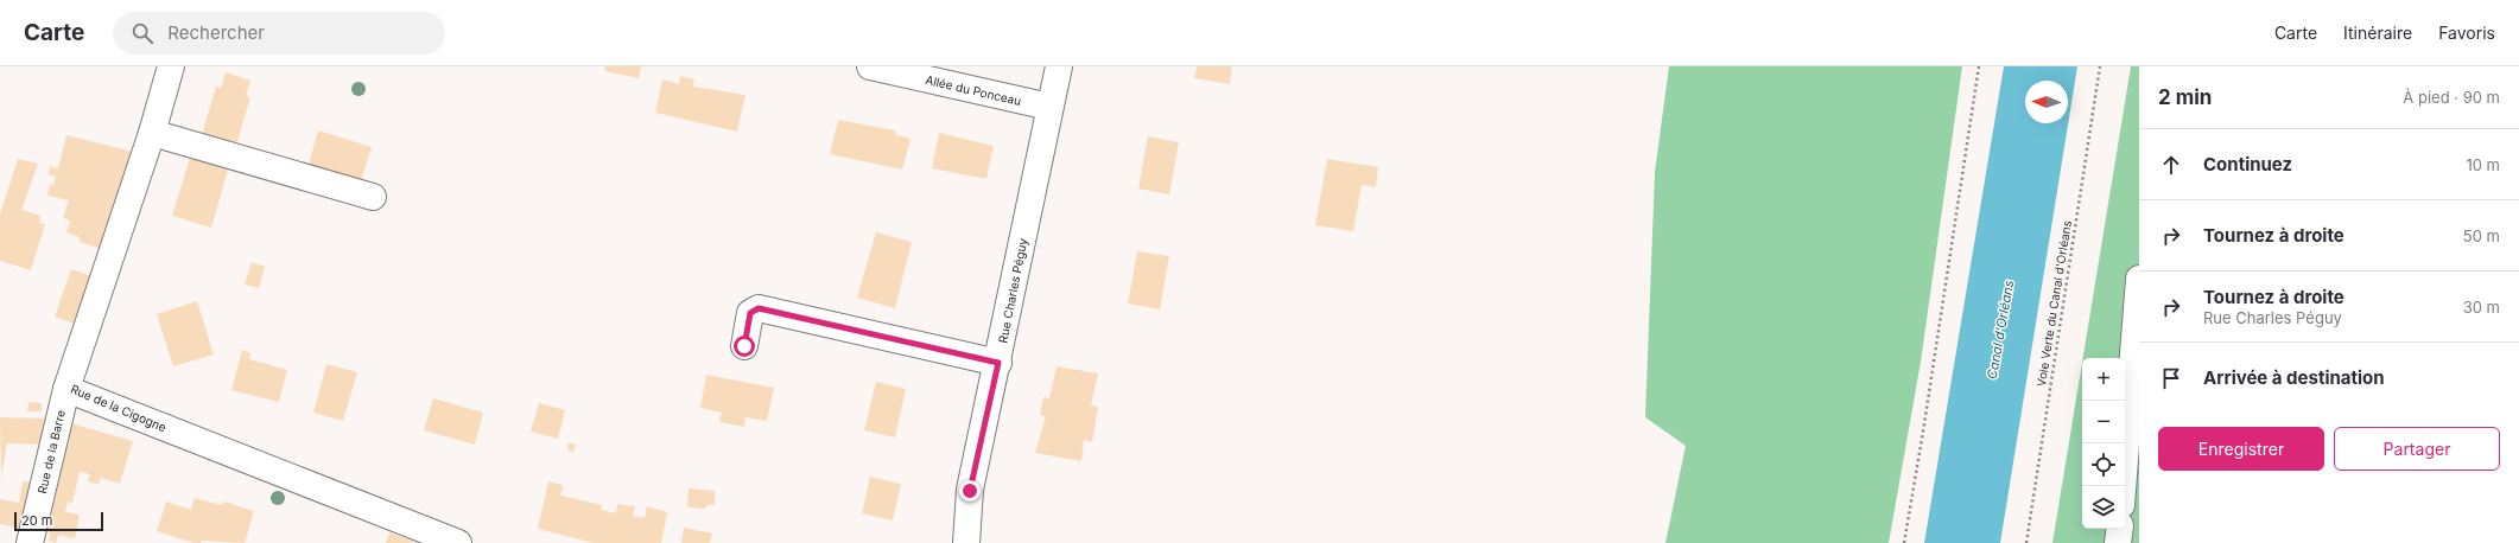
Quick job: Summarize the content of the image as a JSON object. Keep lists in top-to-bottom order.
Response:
{
  "streets": {
    "street": [
      "Allée du Ponceau",
      "Rue Charles Péguy",
      "Rue de la Cigogne",
      "Rue de la Barre"
    ],
    "path": ["Voie Verte du Canal d'Orléans"]
  },
  "crossings": [
    ["Allée du Ponceau", "Rue Charles Péguy"],
    ["Rue de la Cigogne", "Rue de la Barre"]
  ],
  "water": ["Canal d'Orléans"],
  "scale_bar": "20 m",
  "north": "left",
  "page": {
    "header": "Carte",
    "search": "Rechercher",
    "nav": ["Carte", "Itinéraire", "Favoris"],
    "heading": ["2 min", "À pied · 90 m"],
    "list": [
      ["Continuez", "10 m"],
      ["Tournez à droite", "50 m"],
      ["Tournez à droite", "Rue Charles Péguy", "30 m"],
      "Arrivée à destination"
    ],
    "map_buttons": ["+", "−"],
    "buttons": ["Enregistrer", "Partager"],
    "scale": "20 m"
  }
}
